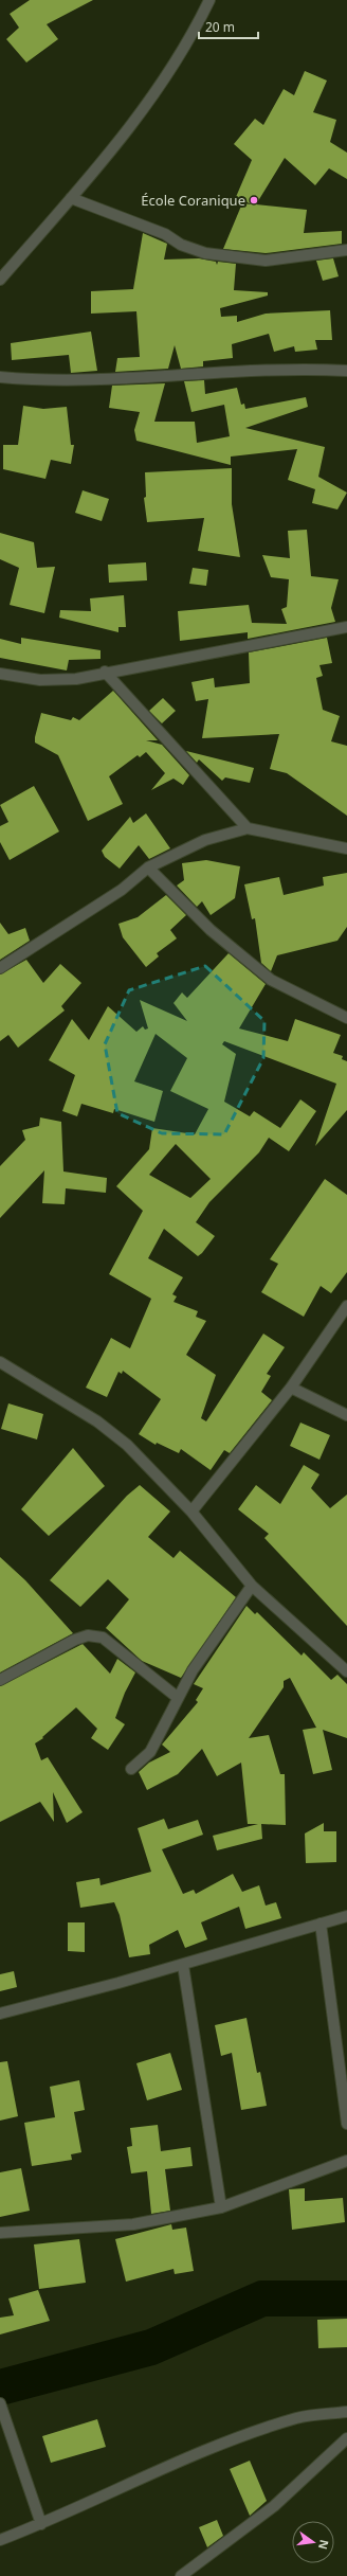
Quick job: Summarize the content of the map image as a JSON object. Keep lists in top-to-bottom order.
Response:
{
  "places": ["École Coranique"],
  "scale_bar": "20 m",
  "north": "right"
}
